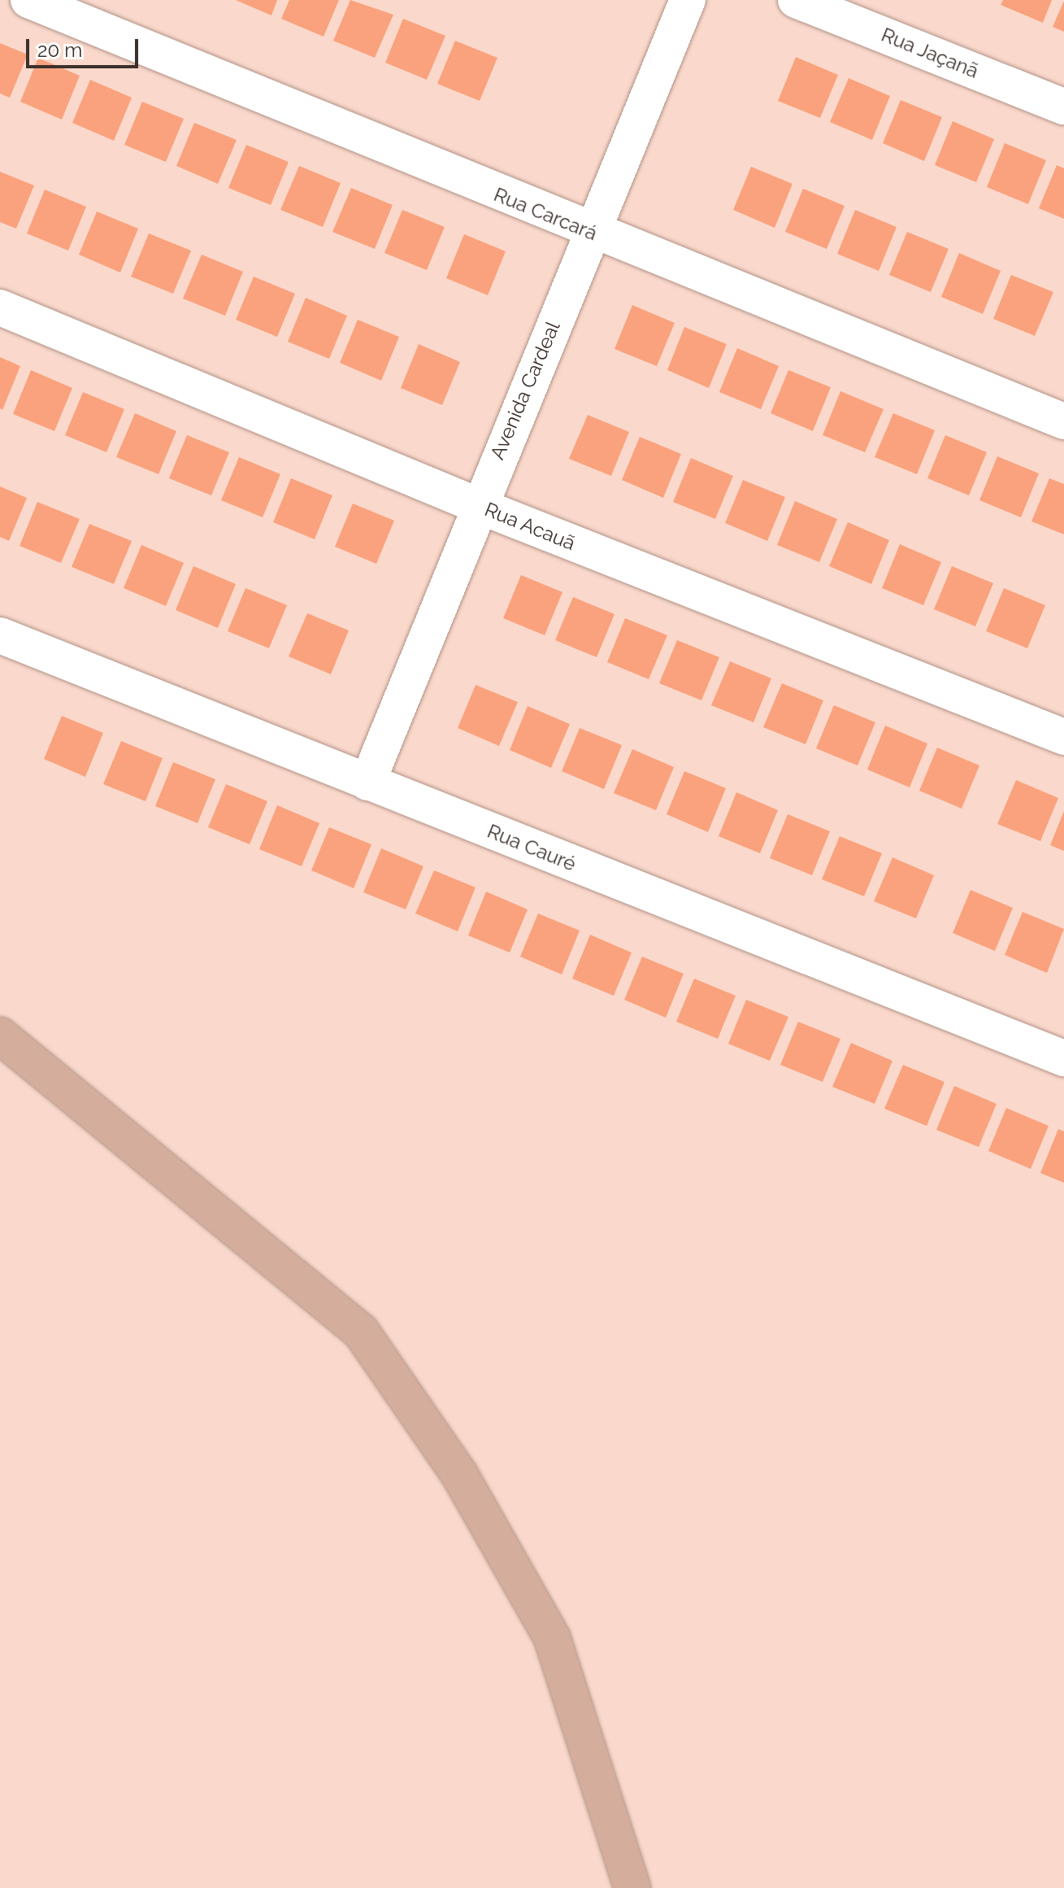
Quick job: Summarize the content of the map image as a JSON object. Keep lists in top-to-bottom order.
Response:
{
  "streets": {
    "street": [
      "Rua Jaçanã",
      "Rua Carcará",
      "Avenida Cardeal",
      "Rua Acauã",
      "Rua Cauré"
    ]
  },
  "crossings": [
    ["Rua Carcará", "Avenida Cardeal"],
    ["Avenida Cardeal", "Rua Acauã"],
    ["Avenida Cardeal", "Rua Cauré"]
  ],
  "scale_bar": "20 m"
}
